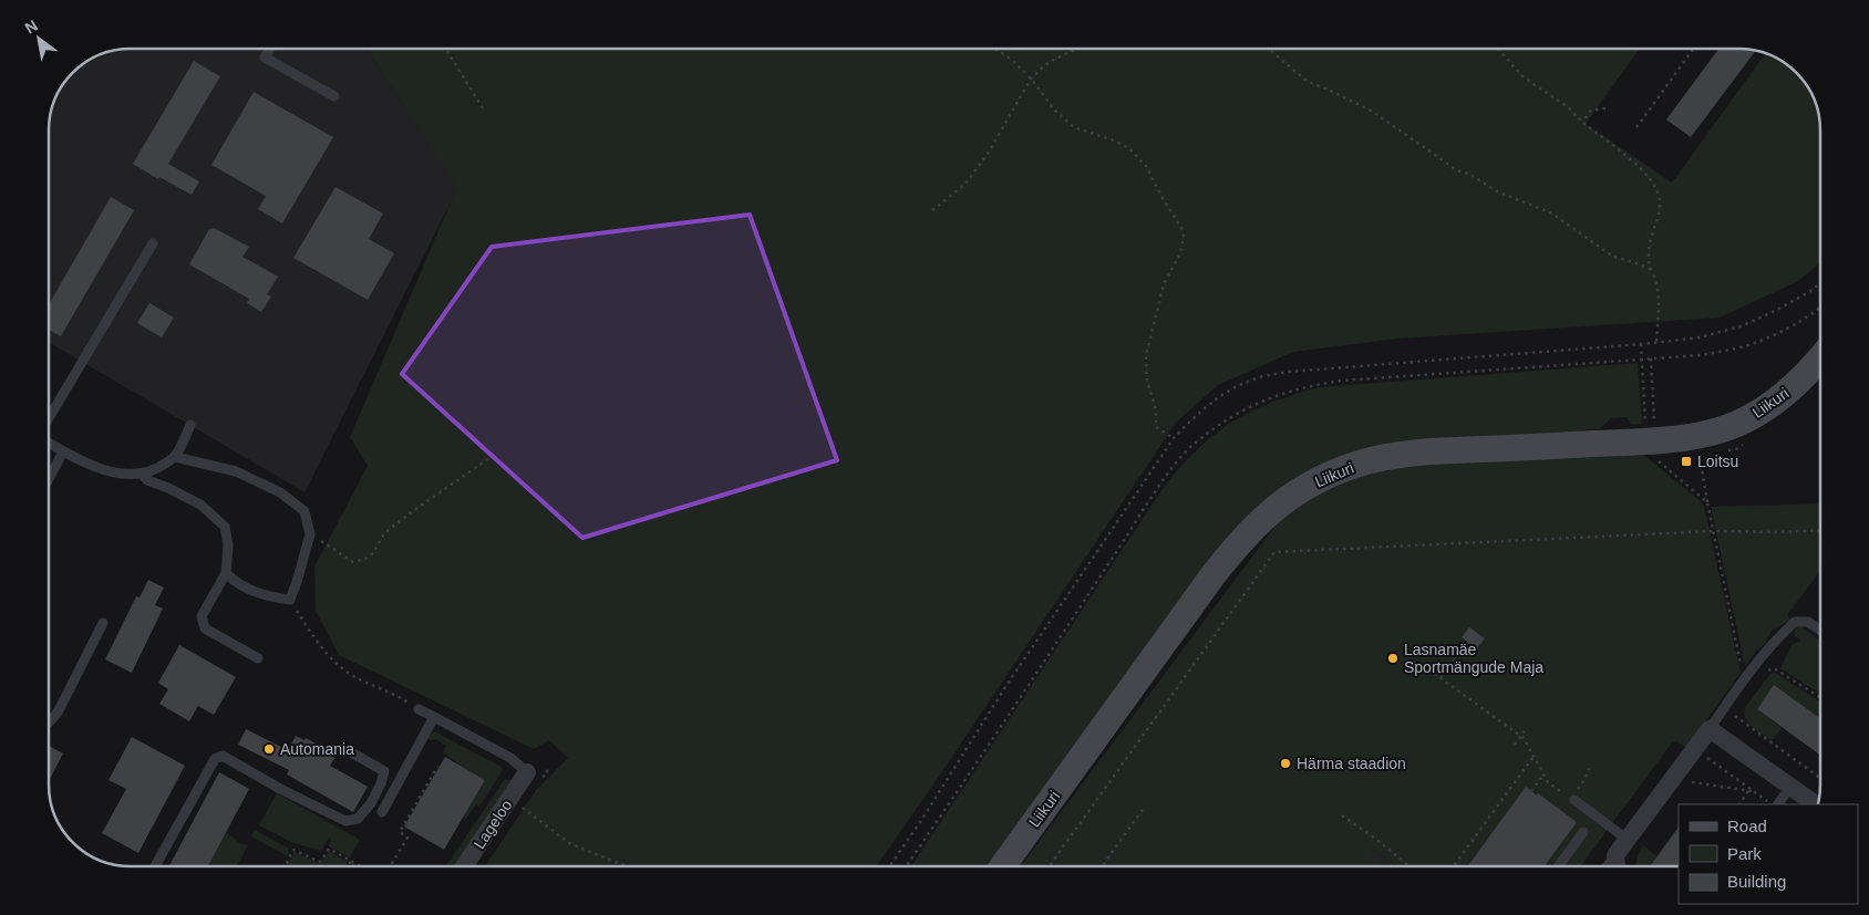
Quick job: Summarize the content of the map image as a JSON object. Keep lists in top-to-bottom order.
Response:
{
  "streets": {
    "street": ["Liikuri", "Lageloo"]
  },
  "places": {
    "transit": ["Loitsu"],
    "other": ["Lasnamäe Sportmängude Maja", "Automania", "Härma staadion"]
  },
  "legend": ["Road", "Park", "Building"],
  "north": "top left"
}
